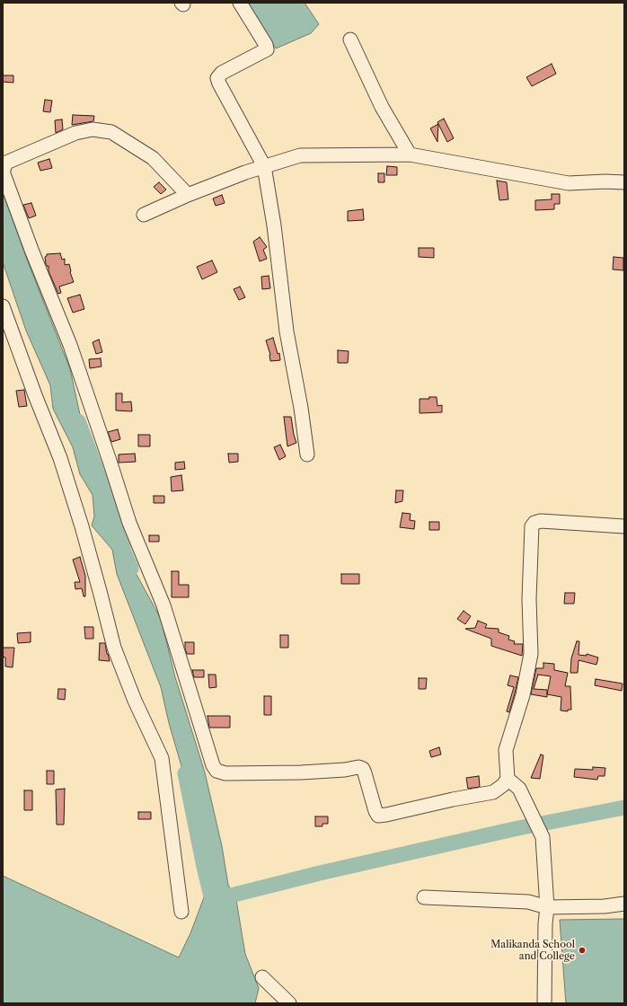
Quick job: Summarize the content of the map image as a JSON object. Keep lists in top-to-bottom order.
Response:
{
  "places": ["Malikanda School and College"]
}
